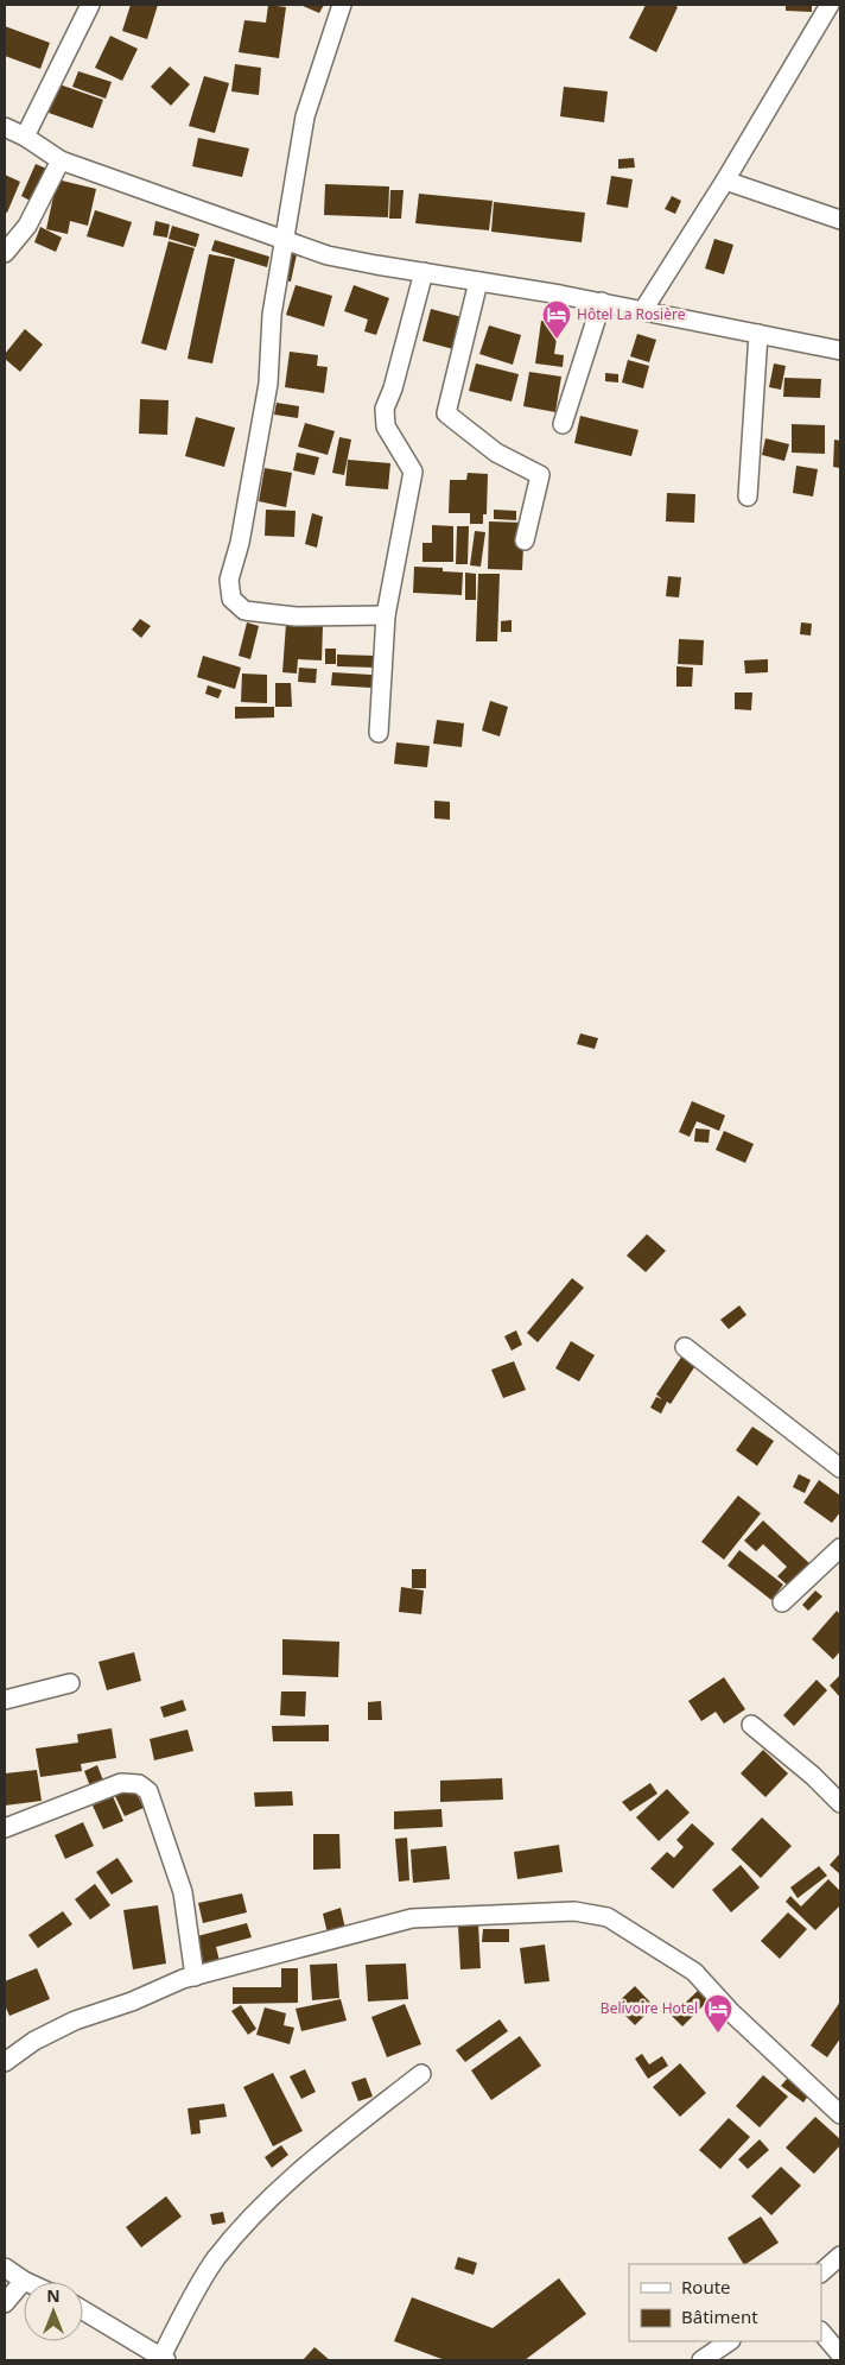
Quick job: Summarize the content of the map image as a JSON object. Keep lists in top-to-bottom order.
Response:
{
  "places": {
    "hotel": ["Hôtel La Rosière", "Belivoire Hotel"]
  },
  "legend": ["Route", "Bâtiment"],
  "north": "top"
}
